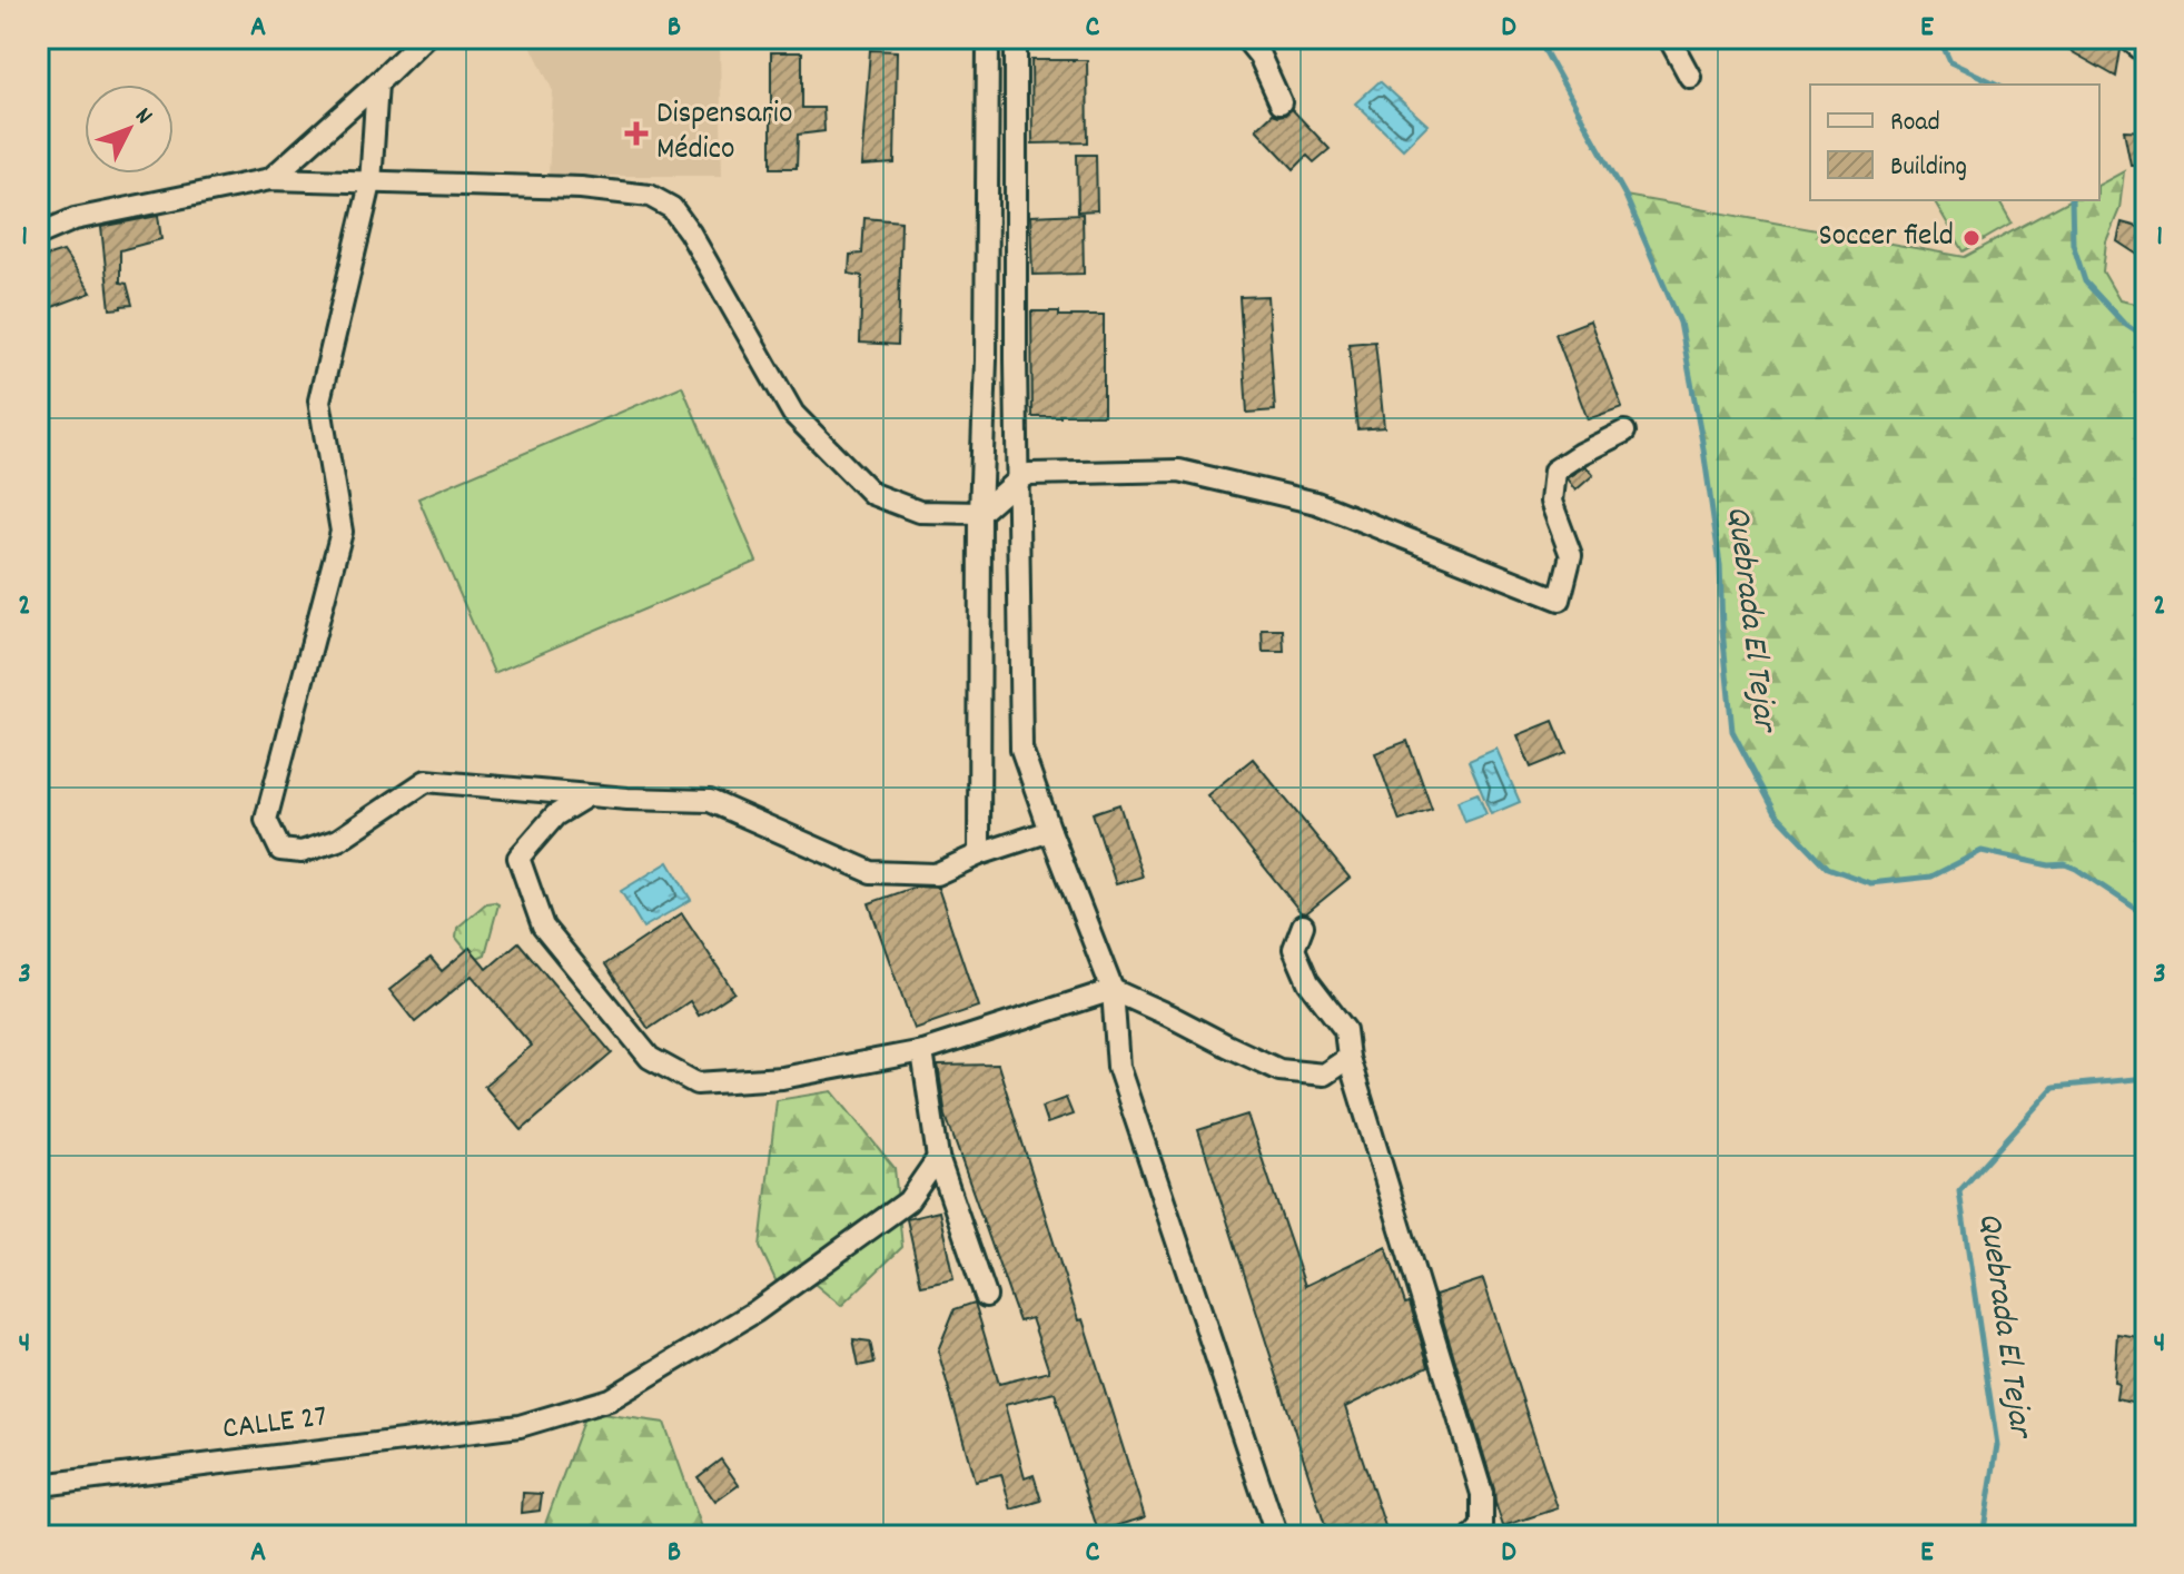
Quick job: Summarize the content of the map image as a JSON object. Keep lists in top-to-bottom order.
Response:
{
  "streets": {
    "street": ["CALLE 27"]
  },
  "water": ["Quebrada El Tejar"],
  "places": {
    "health": ["Dispensario Médico"],
    "other": ["Soccer field"]
  },
  "legend": ["Road", "Building"],
  "north": "top right",
  "grid": {
    "columns": [
      "A",
      "B",
      "C",
      "D",
      "E"
    ],
    "rows": [
      "1",
      "2",
      "3",
      "4"
    ]
  }
}
